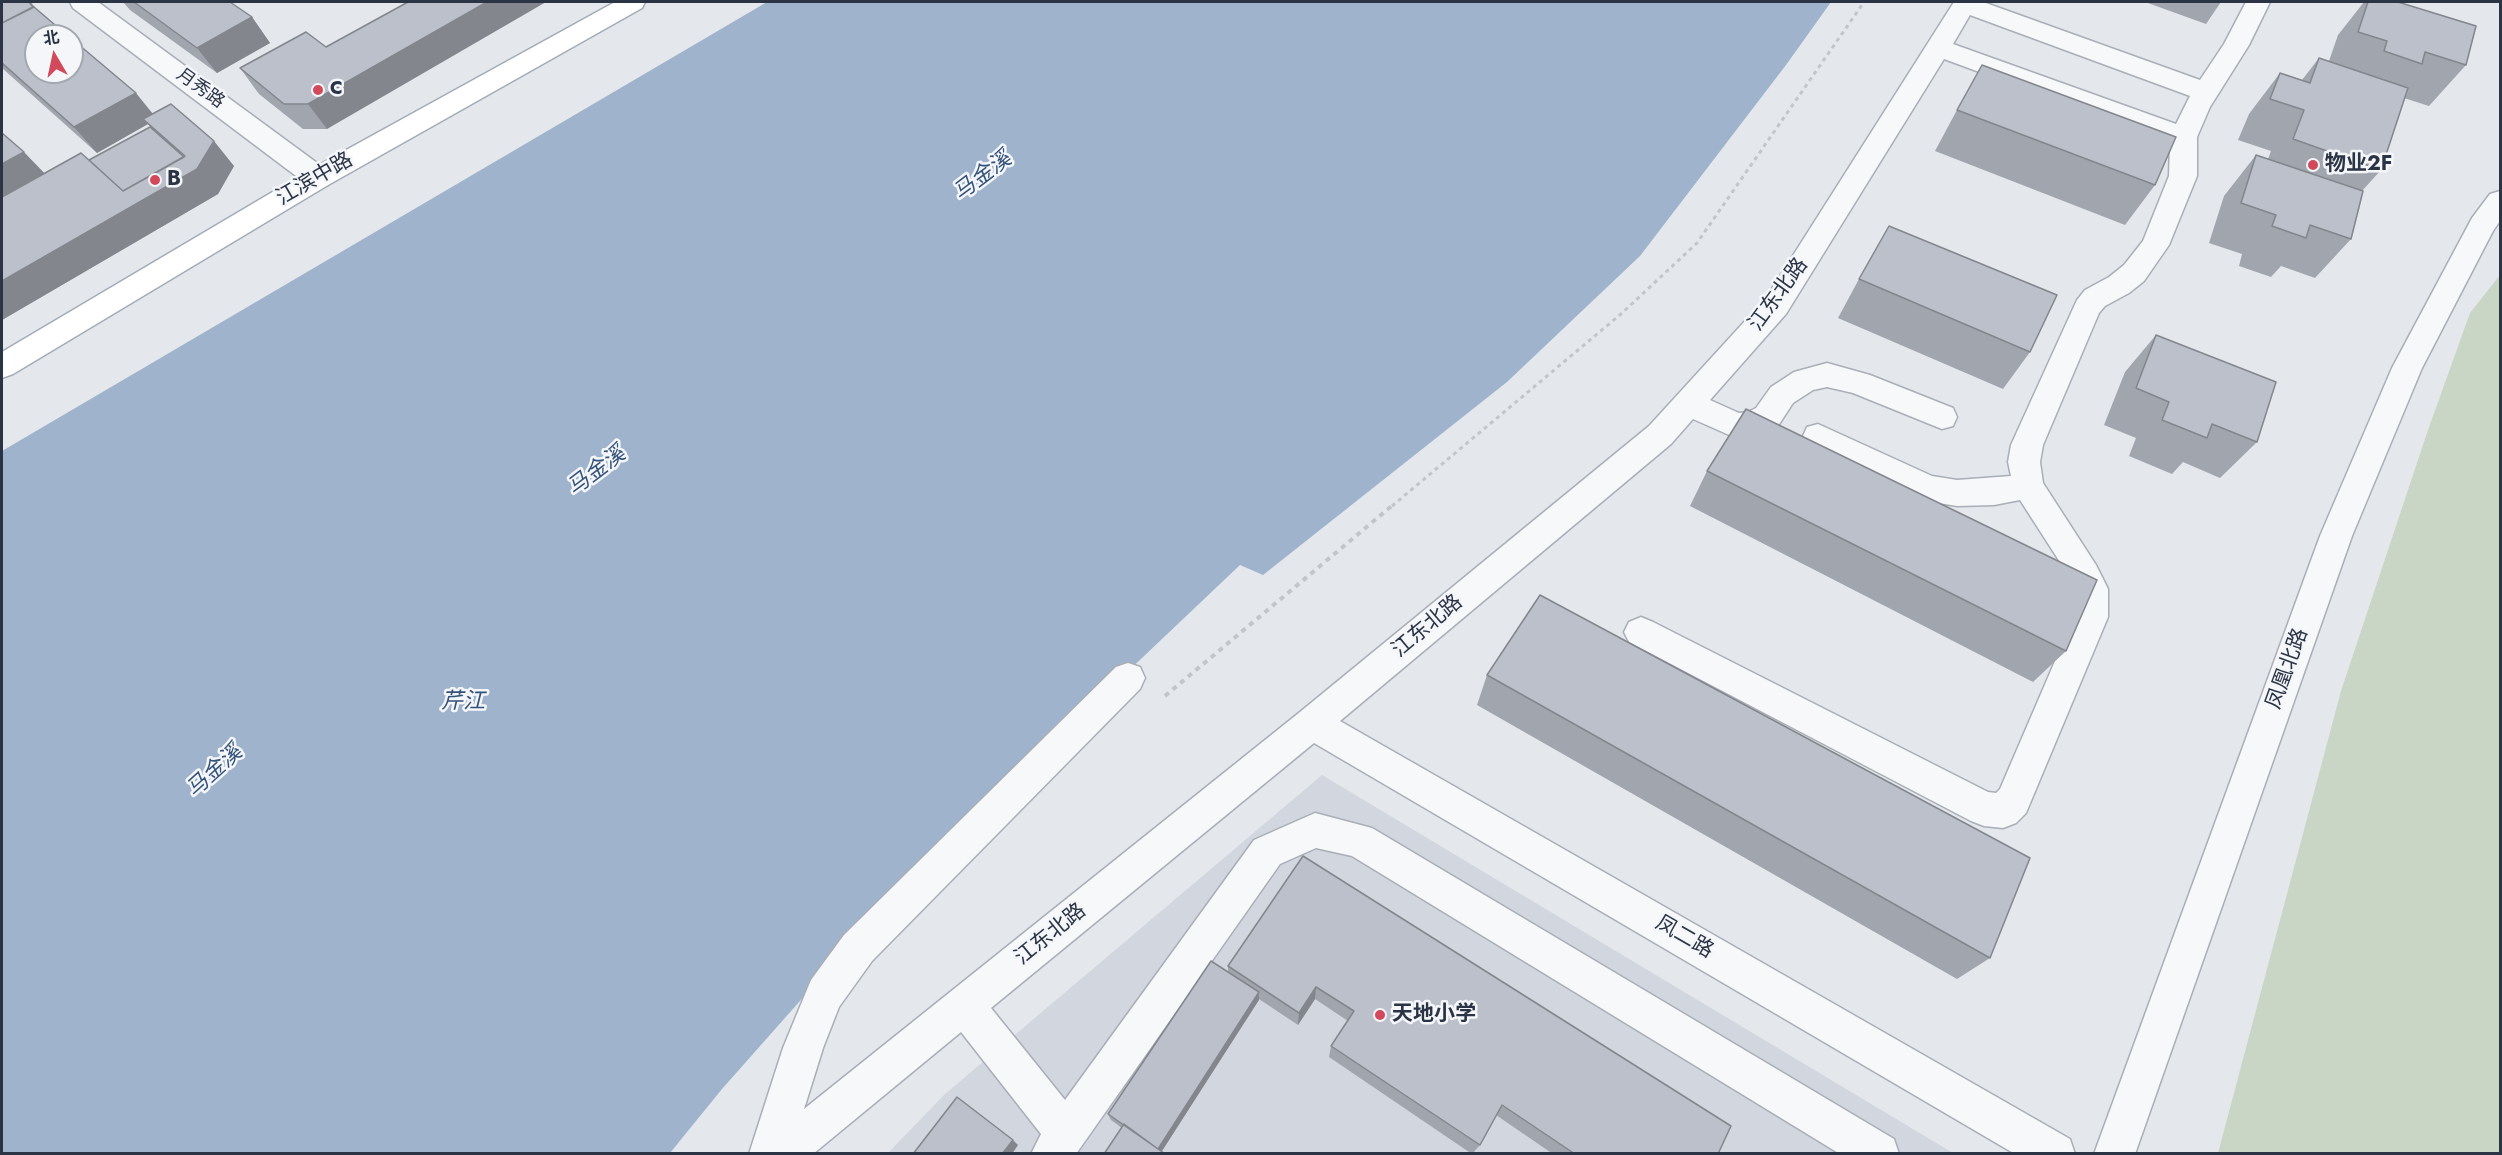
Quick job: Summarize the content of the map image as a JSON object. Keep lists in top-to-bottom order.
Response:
{
  "streets": {
    "main road": ["江滨中路"],
    "street": [
      "月秀路",
      "江东北路",
      "凤凰北路",
      "凤二路"
    ]
  },
  "crossings": [
    ["月秀路", "江滨中路"],
    ["江东北路", "凤二路"]
  ],
  "water": ["马金溪", "芹江"],
  "places": [
    "C",
    "物业2F",
    "B",
    "天地小学"
  ],
  "north": "top"
}
